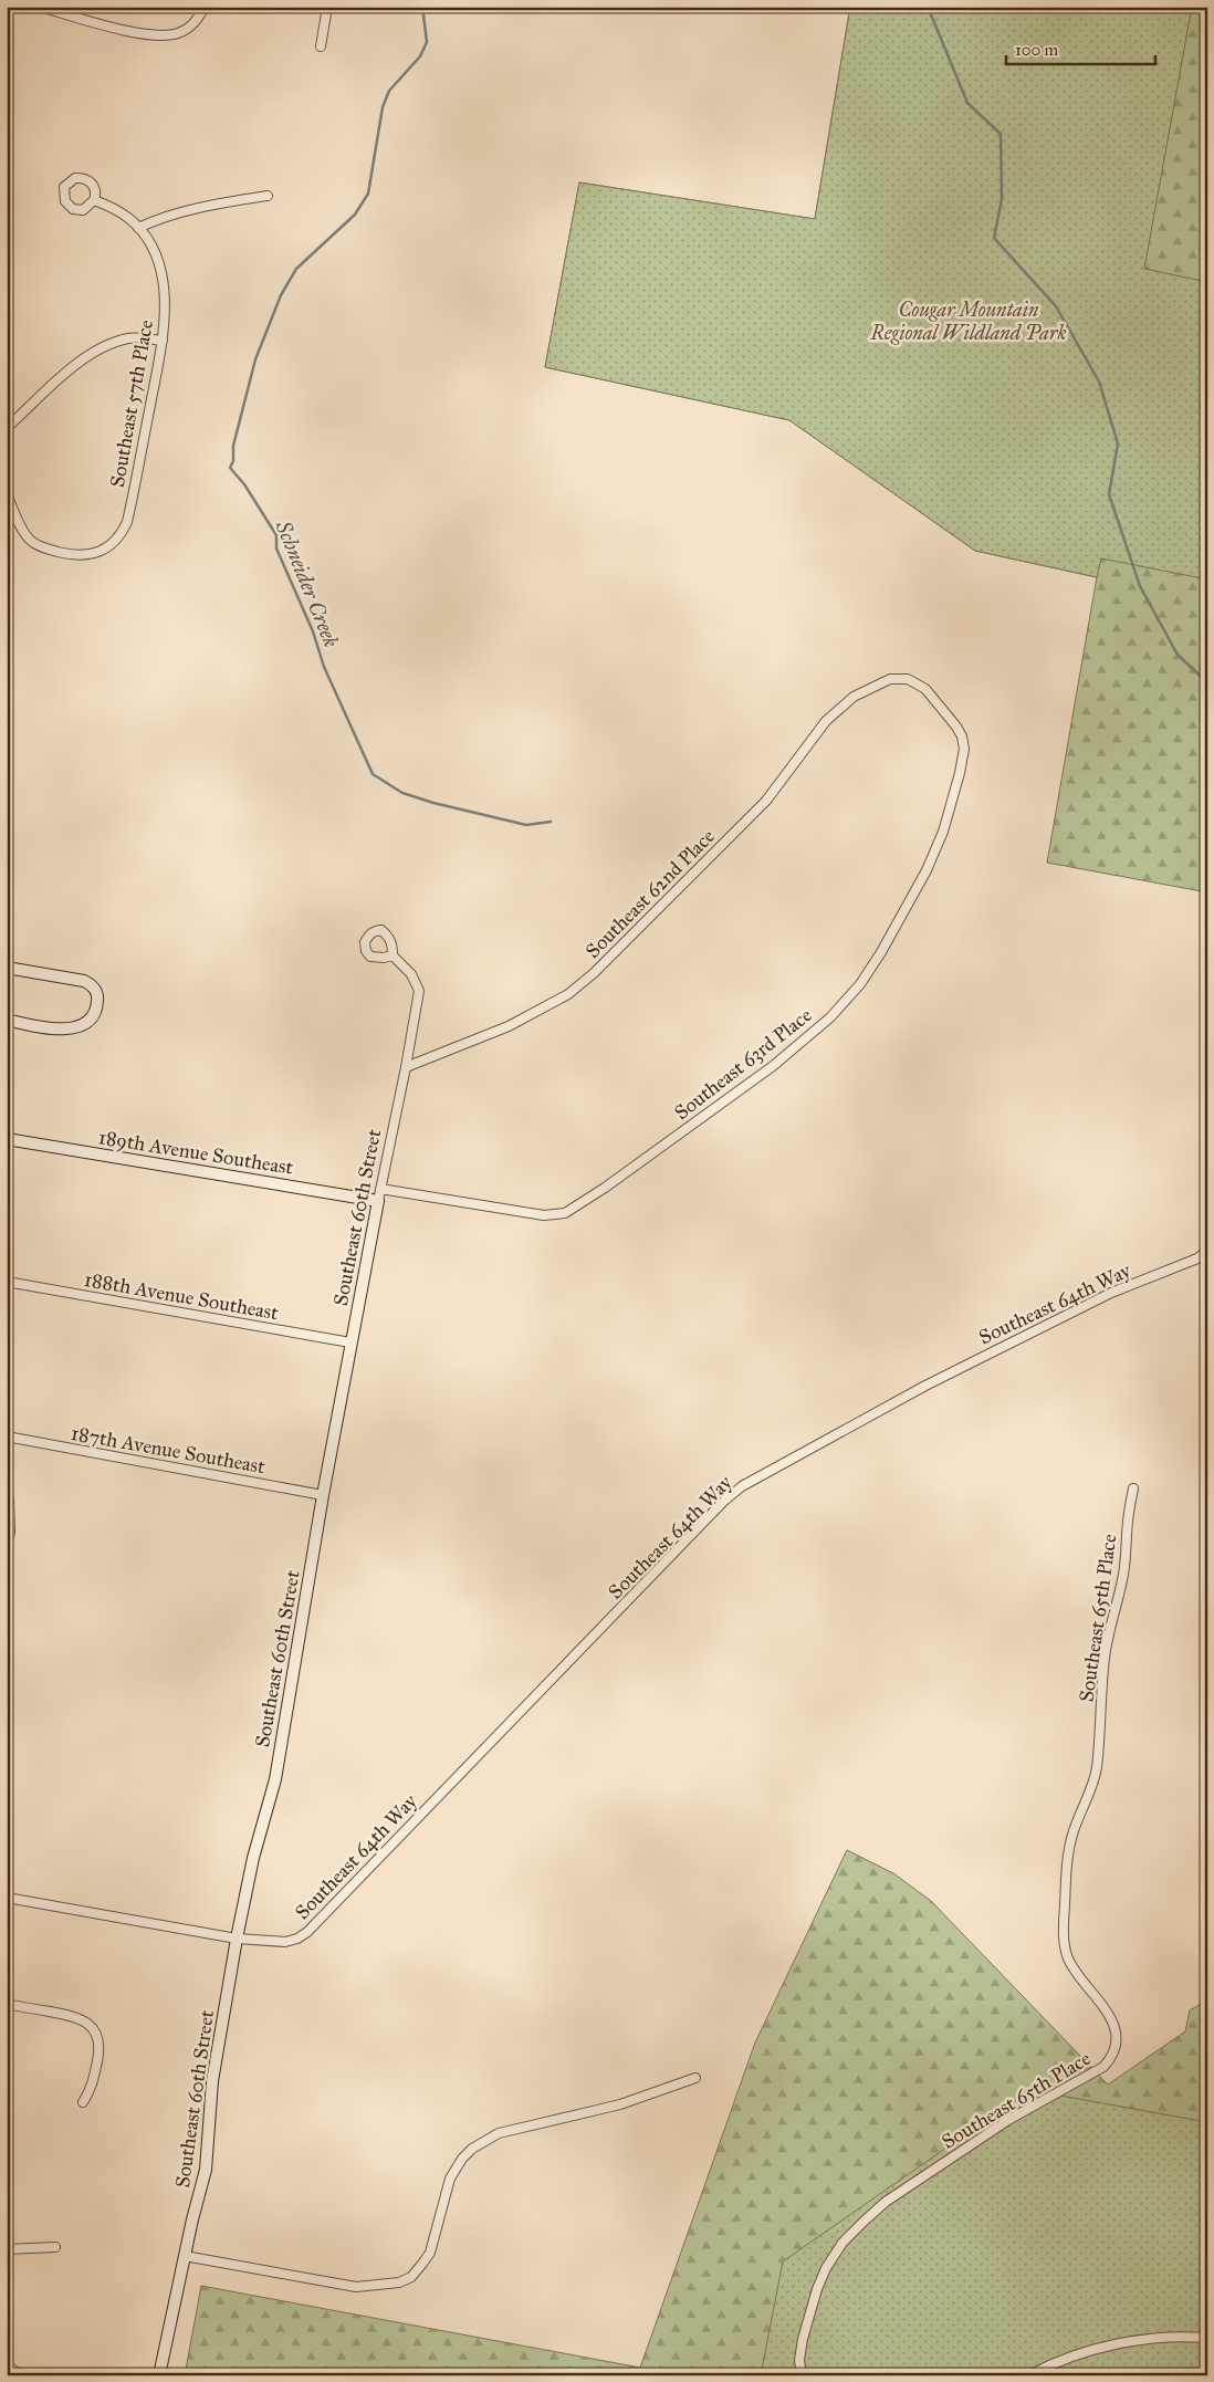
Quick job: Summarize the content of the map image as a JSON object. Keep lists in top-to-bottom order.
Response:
{
  "streets": {
    "street": [
      "Southeast 57th Place",
      "Southeast 62nd Place",
      "Southeast 63rd Place",
      "189th Avenue Southeast",
      "Southeast 60th Street",
      "188th Avenue Southeast",
      "Southeast 64th Way",
      "187th Avenue Southeast",
      "Southeast 65th Place"
    ]
  },
  "crossings": [
    ["Southeast 62nd Place", "Southeast 63rd Place"],
    ["Southeast 62nd Place", "Southeast 60th Street"],
    ["Southeast 63rd Place", "189th Avenue Southeast"],
    ["189th Avenue Southeast", "Southeast 60th Street"],
    ["Southeast 60th Street", "188th Avenue Southeast"],
    ["Southeast 60th Street", "Southeast 64th Way"],
    ["Southeast 60th Street", "187th Avenue Southeast"]
  ],
  "water": ["Schneider Creek"],
  "parks": ["Cougar Mountain Regional Wildland Park"],
  "scale_bar": "100 m"
}
